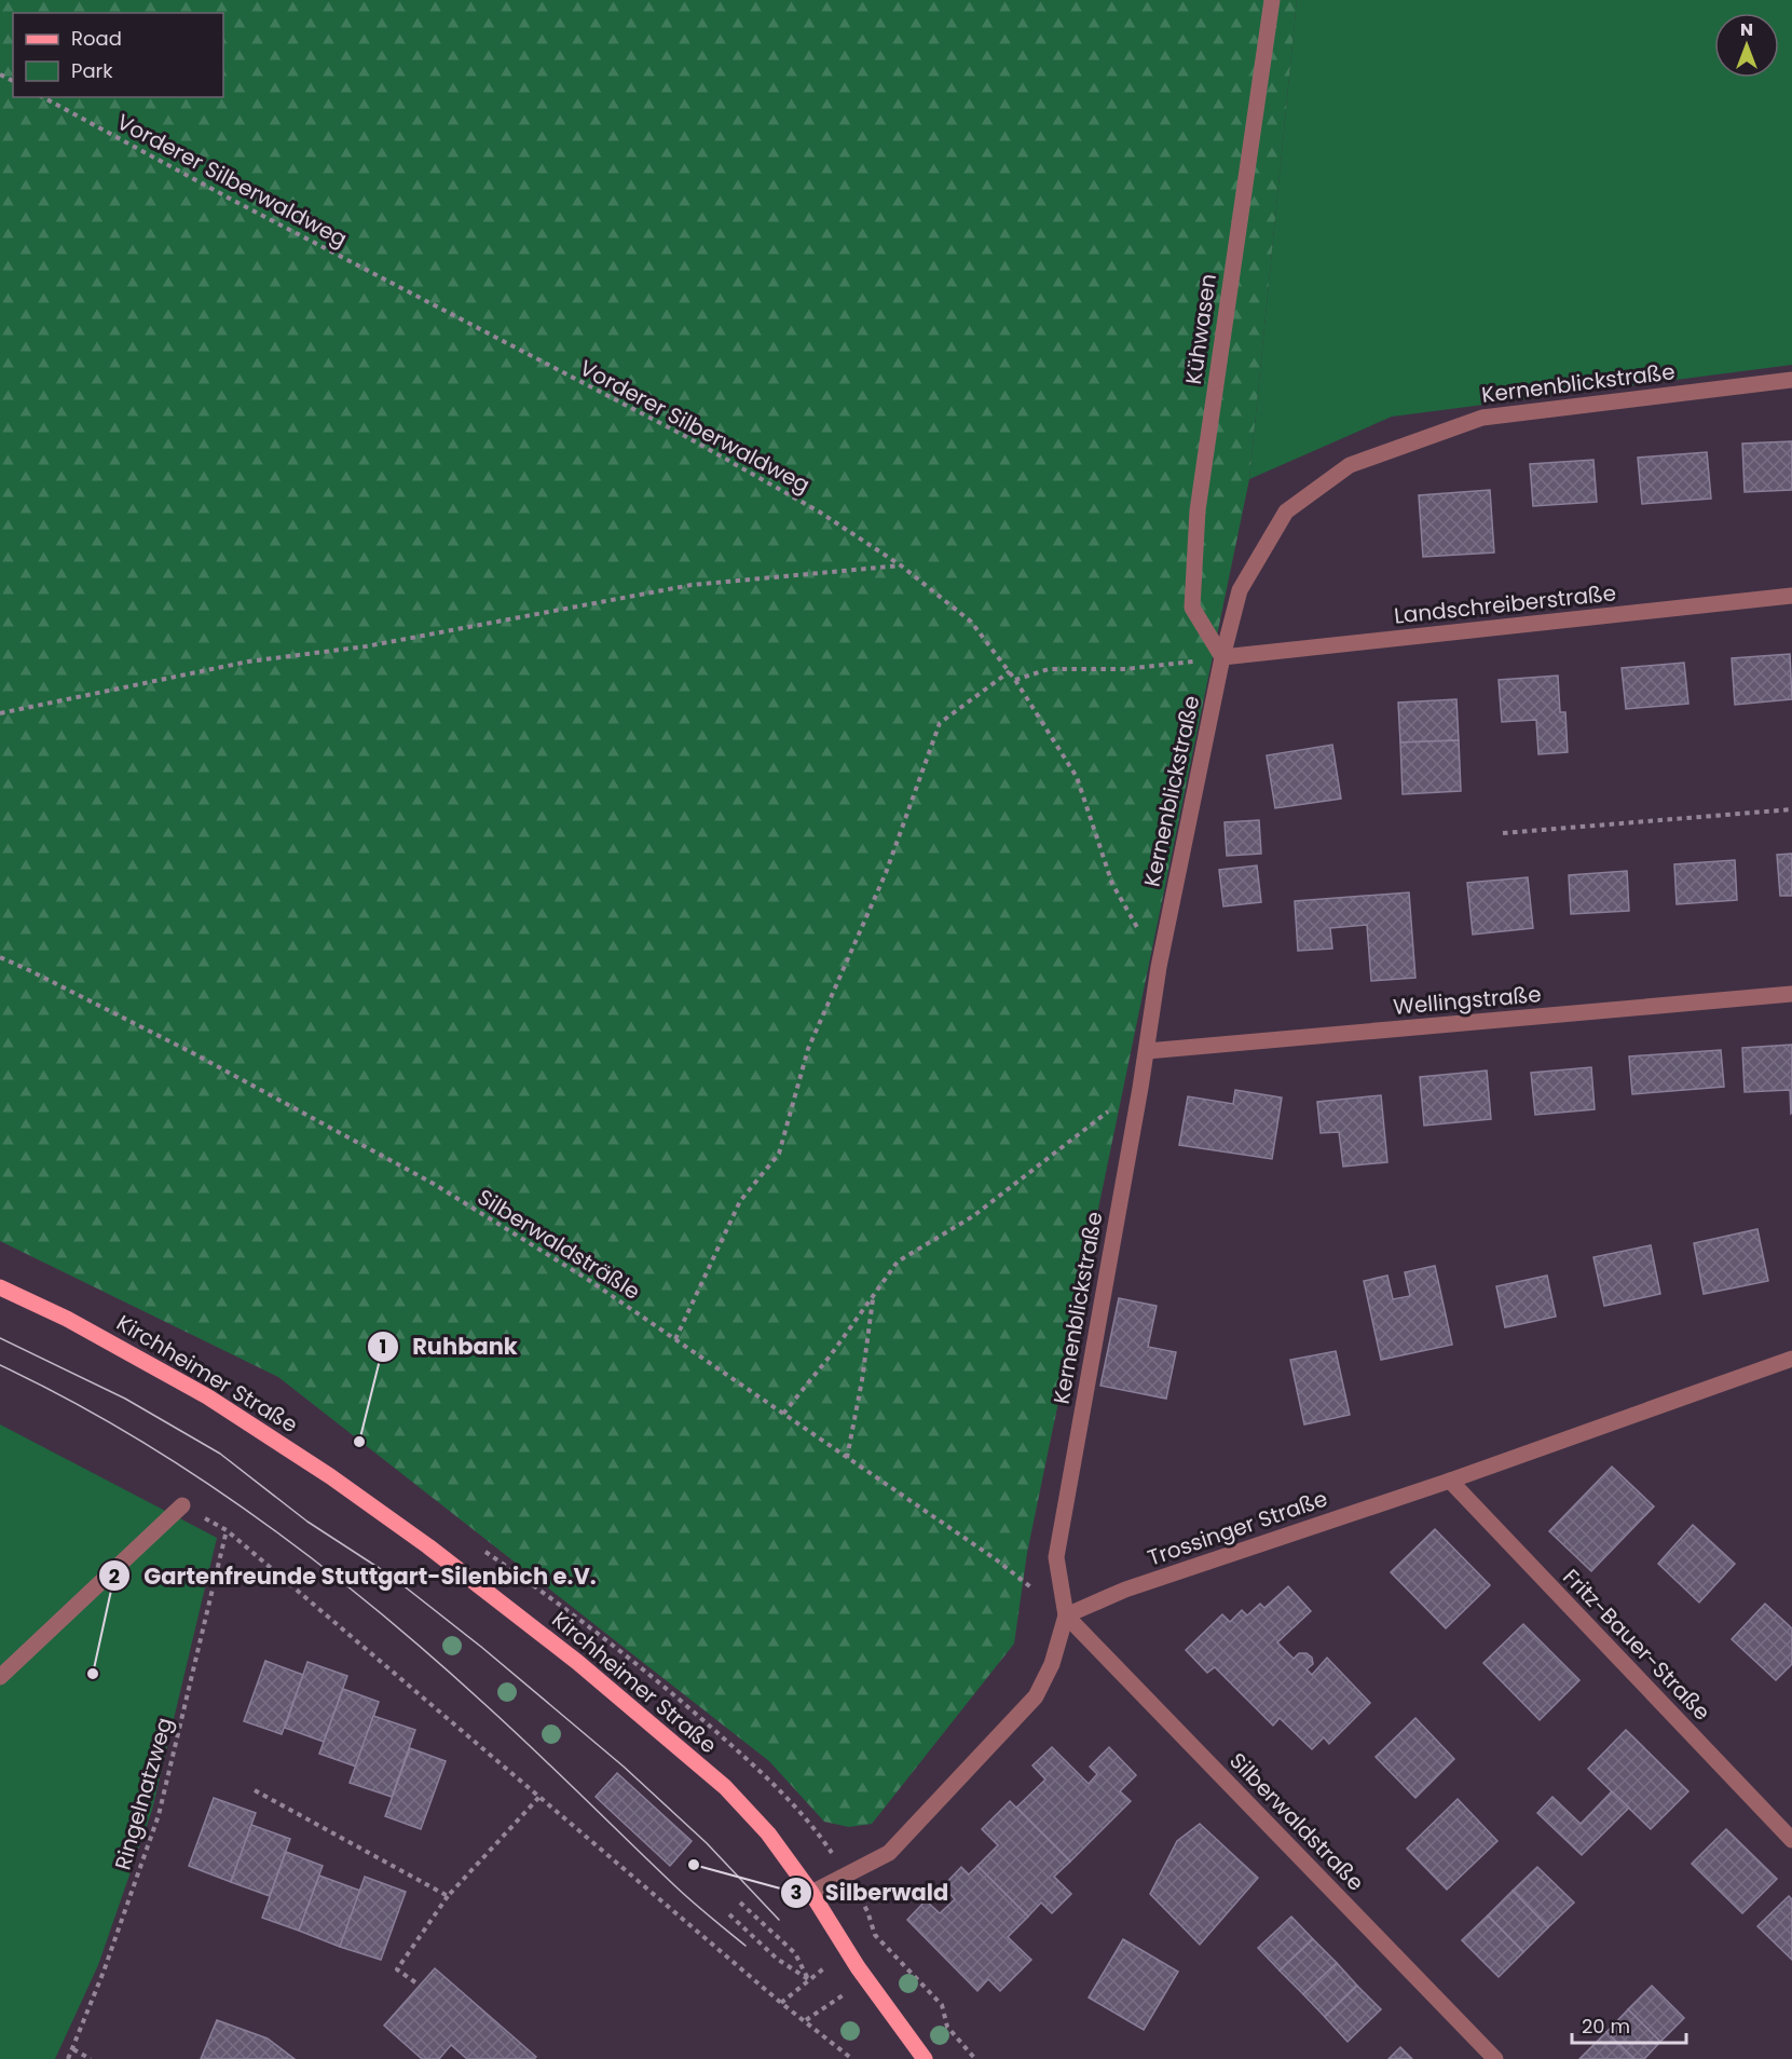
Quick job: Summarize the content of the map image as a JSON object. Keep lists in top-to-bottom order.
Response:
{
  "streets": {
    "main road": ["Kirchheimer Straße"],
    "street": [
      "Kühwasen",
      "Kernenblickstraße",
      "Landschreiberstraße",
      "Wellingstraße",
      "Trossinger Straße",
      "Fritz-Bauer-Straße",
      "Silberwaldstraße"
    ],
    "path": ["Vorderer Silberwaldweg", "Silberwaldsträßle", "Ringelnatzweg"]
  },
  "crossings": [
    ["Vorderer Silberwaldweg", "Kernenblickstraße"],
    ["Kühwasen", "Kernenblickstraße"],
    ["Kühwasen", "Landschreiberstraße"],
    ["Kernenblickstraße", "Landschreiberstraße"],
    ["Kernenblickstraße", "Wellingstraße"],
    ["Kernenblickstraße", "Silberwaldsträßle"],
    ["Kernenblickstraße", "Trossinger Straße"],
    ["Kernenblickstraße", "Silberwaldstraße"],
    ["Silberwaldsträßle", "Trossinger Straße"],
    ["Silberwaldsträßle", "Silberwaldstraße"],
    ["Trossinger Straße", "Fritz-Bauer-Straße"],
    ["Trossinger Straße", "Silberwaldstraße"]
  ],
  "places": ["Ruhbank", "Gartenfreunde Stuttgart-Silenbich e.V.", "Silberwald"],
  "legend": ["Road", "Park"],
  "scale_bar": "20 m",
  "north": "top"
}
